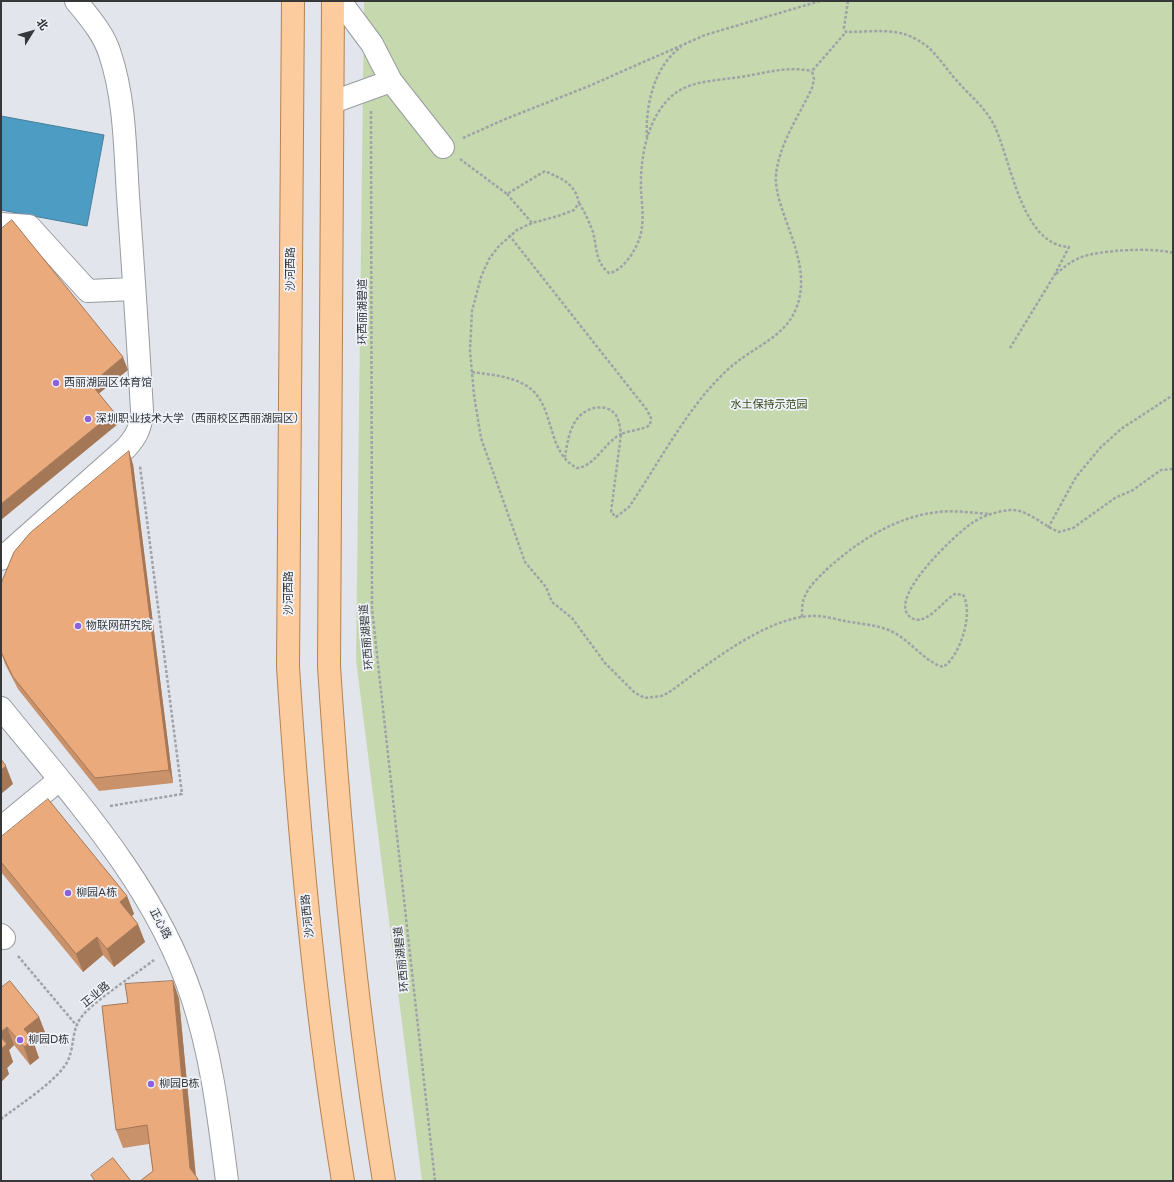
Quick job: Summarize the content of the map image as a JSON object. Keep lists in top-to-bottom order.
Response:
{
  "streets": {
    "main road": ["沙河西路"],
    "lane": ["正心路"],
    "path": ["环西丽湖碧道", "正业路"]
  },
  "crossings": [
    ["正心路", "正业路"]
  ],
  "parks": ["水土保持示范园"],
  "places": [
    "西丽湖园区体育馆",
    "深圳职业技术大学（西丽校区西丽湖园区）",
    "物联网研究院",
    "柳园A栋",
    "柳园D栋",
    "柳园B栋"
  ],
  "north": "top right"
}
